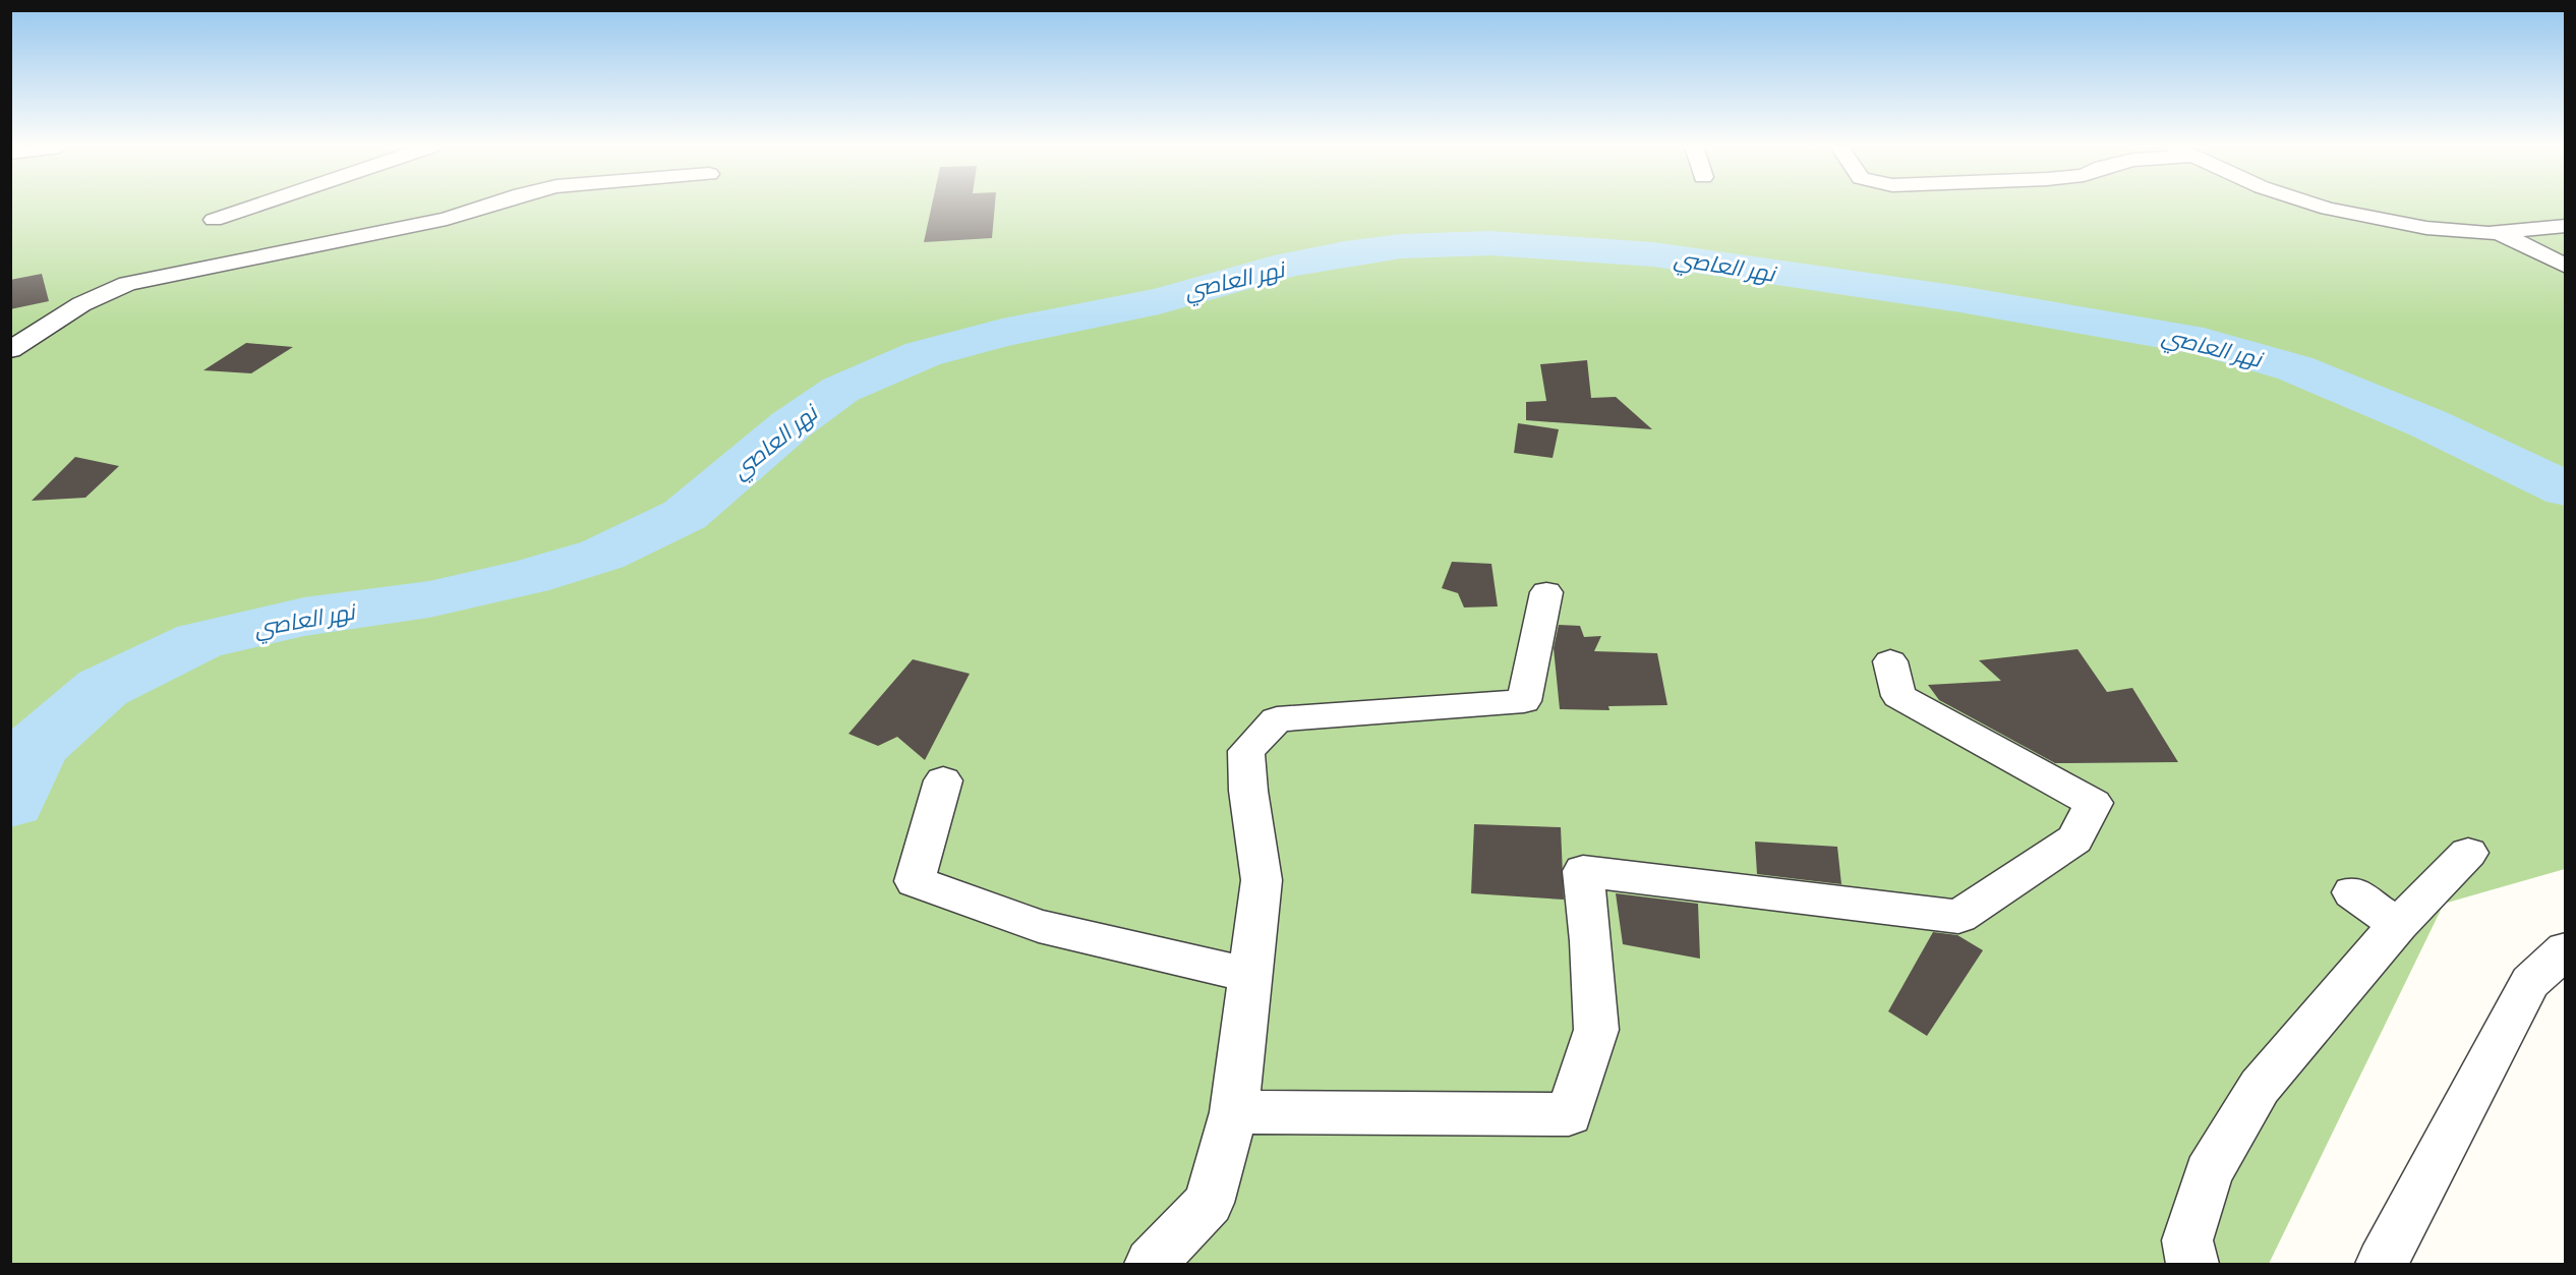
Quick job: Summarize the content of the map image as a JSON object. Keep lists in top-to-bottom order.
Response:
{
  "water": ["نهر العاصي"]
}
